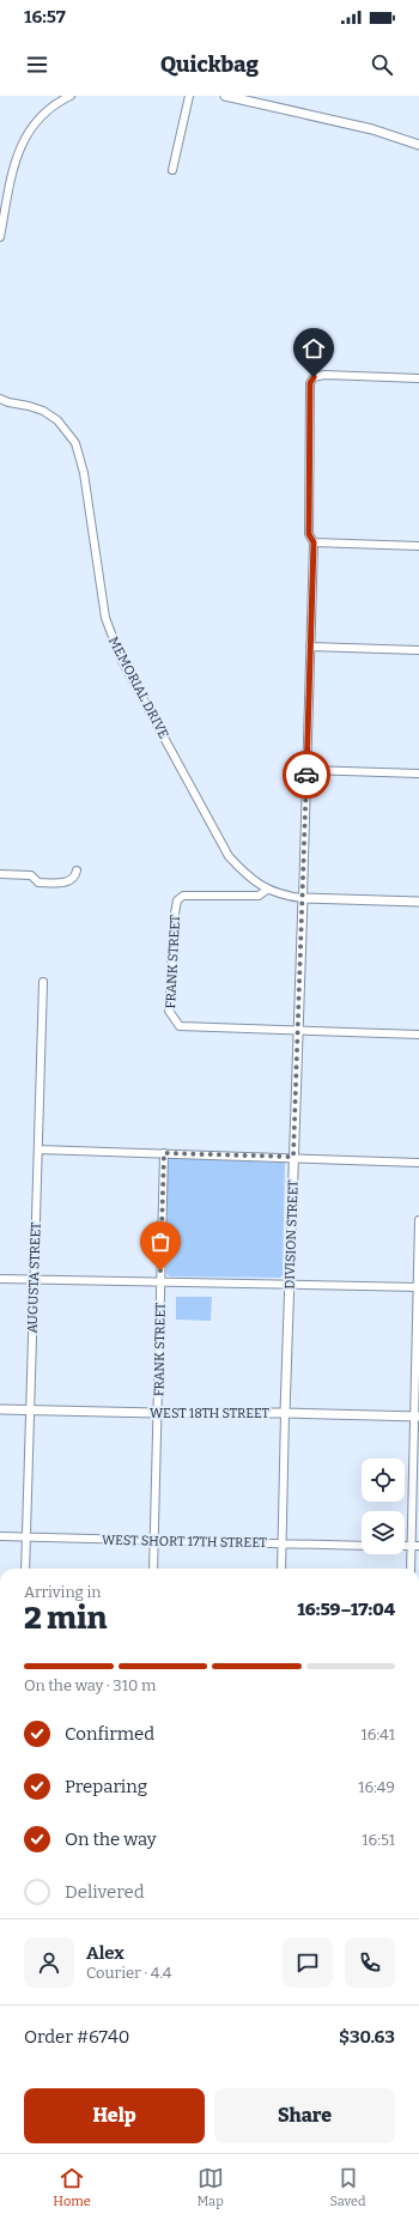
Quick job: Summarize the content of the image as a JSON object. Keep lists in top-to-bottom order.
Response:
{
  "streets": {
    "street": [
      "MEMORIAL DRIVE",
      "FRANK STREET",
      "DIVISION STREET",
      "AUGUSTA STREET",
      "WEST 18TH STREET",
      "WEST SHORT 17TH STREET"
    ]
  },
  "crossings": [
    ["MEMORIAL DRIVE", "FRANK STREET"],
    ["MEMORIAL DRIVE", "DIVISION STREET"],
    ["FRANK STREET", "DIVISION STREET"],
    ["FRANK STREET", "WEST 18TH STREET"],
    ["FRANK STREET", "WEST SHORT 17TH STREET"],
    ["DIVISION STREET", "WEST 18TH STREET"],
    ["DIVISION STREET", "WEST SHORT 17TH STREET"],
    ["AUGUSTA STREET", "WEST 18TH STREET"],
    ["AUGUSTA STREET", "WEST SHORT 17TH STREET"]
  ],
  "page": {
    "status": "16:57",
    "header": "Quickbag",
    "heading": ["2 min", "Arriving in", "16:59–17:04"],
    "panel": [
      "Alex",
      "Courier · 4.4",
      "Order #6740",
      "$30.63"
    ],
    "bar": "On the way · 310 m",
    "list": [
      ["Confirmed", "16:41"],
      ["Preparing", "16:49"],
      ["On the way", "16:51"],
      "Delivered"
    ],
    "buttons": ["Help", "Share"],
    "tabs": ["Home", "Map", "Saved"]
  }
}
